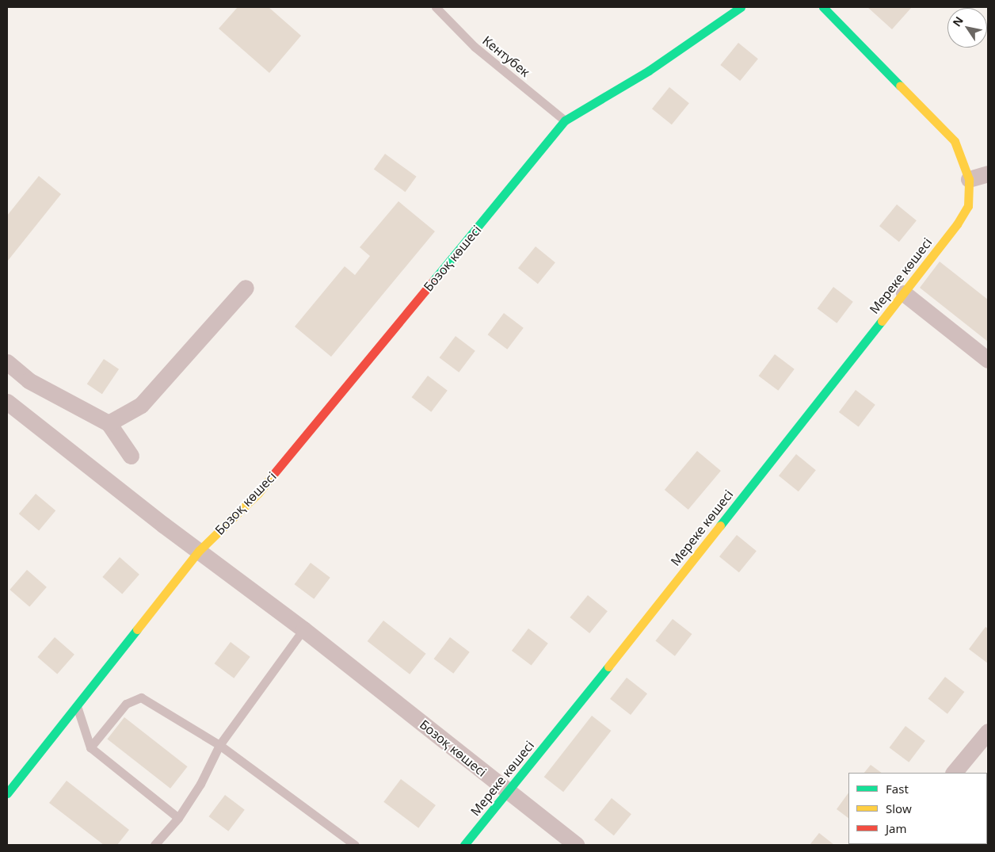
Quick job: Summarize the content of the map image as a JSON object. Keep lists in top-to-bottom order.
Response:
{
  "streets": {
    "street": ["Бозоқ көшесі", "Мереке көшесі"],
    "lane": ["Кентубек"]
  },
  "crossings": [
    ["Кентубек", "Бозоқ көшесі"],
    ["Бозоқ көшесі", "Мереке көшесі"]
  ],
  "legend": ["Fast", "Slow", "Jam"],
  "north": "top left"
}
